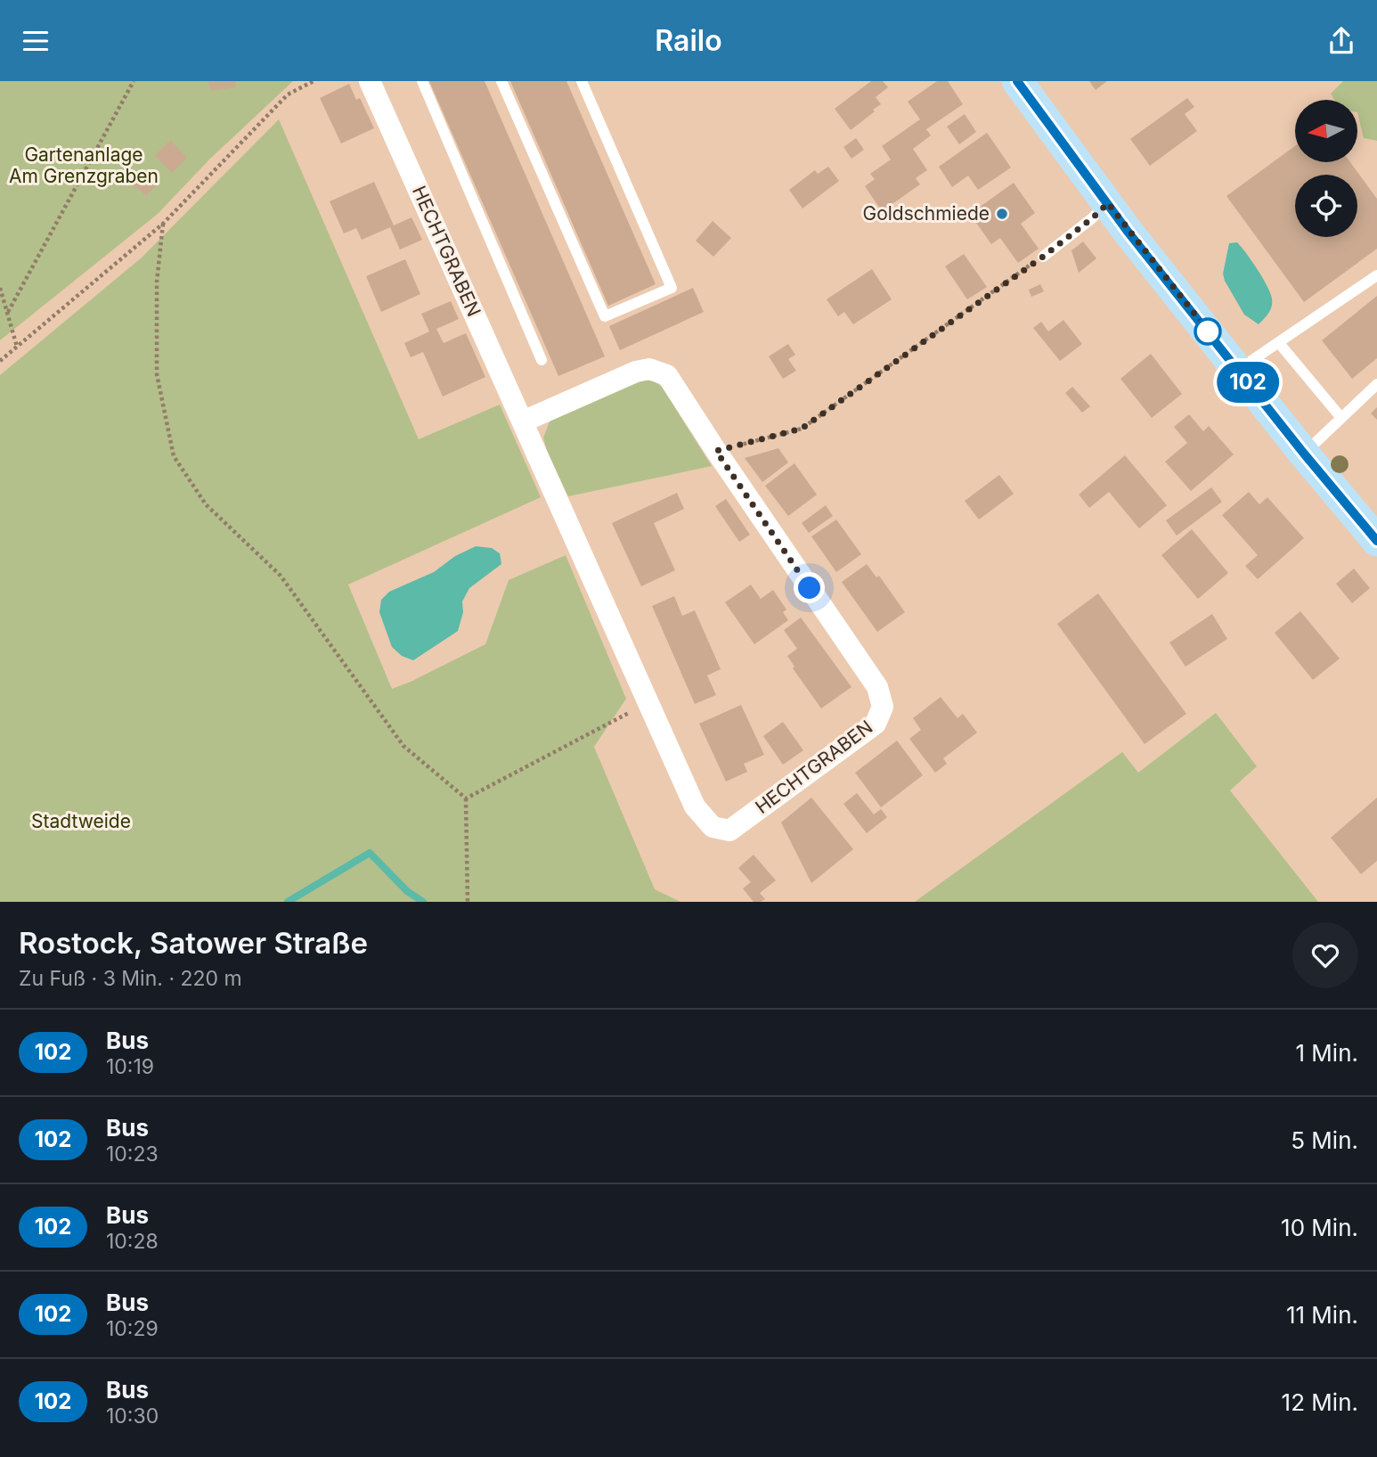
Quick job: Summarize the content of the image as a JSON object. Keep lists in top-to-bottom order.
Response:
{
  "streets": {
    "street": ["HECHTGRABEN"]
  },
  "parks": ["Gartenanlage Am Grenzgraben", "Stadtweide"],
  "places": ["Goldschmiede"],
  "lines": ["bus line 102"],
  "north": "left",
  "page": {
    "header": "Railo",
    "on_map": "102",
    "heading": ["Rostock, Satower Straße", "Zu Fuß · 3 Min. · 220 m"],
    "list": [
      {
        "mark": "102",
        "name": "Bus",
        "note": "10:19",
        "value": "1 Min."
      },
      {
        "mark": "102",
        "name": "Bus",
        "note": "10:23",
        "value": "5 Min."
      },
      {
        "mark": "102",
        "name": "Bus",
        "note": "10:28",
        "value": "10 Min."
      },
      {
        "mark": "102",
        "name": "Bus",
        "note": "10:29",
        "value": "11 Min."
      },
      {
        "mark": "102",
        "name": "Bus",
        "note": "10:30",
        "value": "12 Min."
      }
    ]
  }
}
